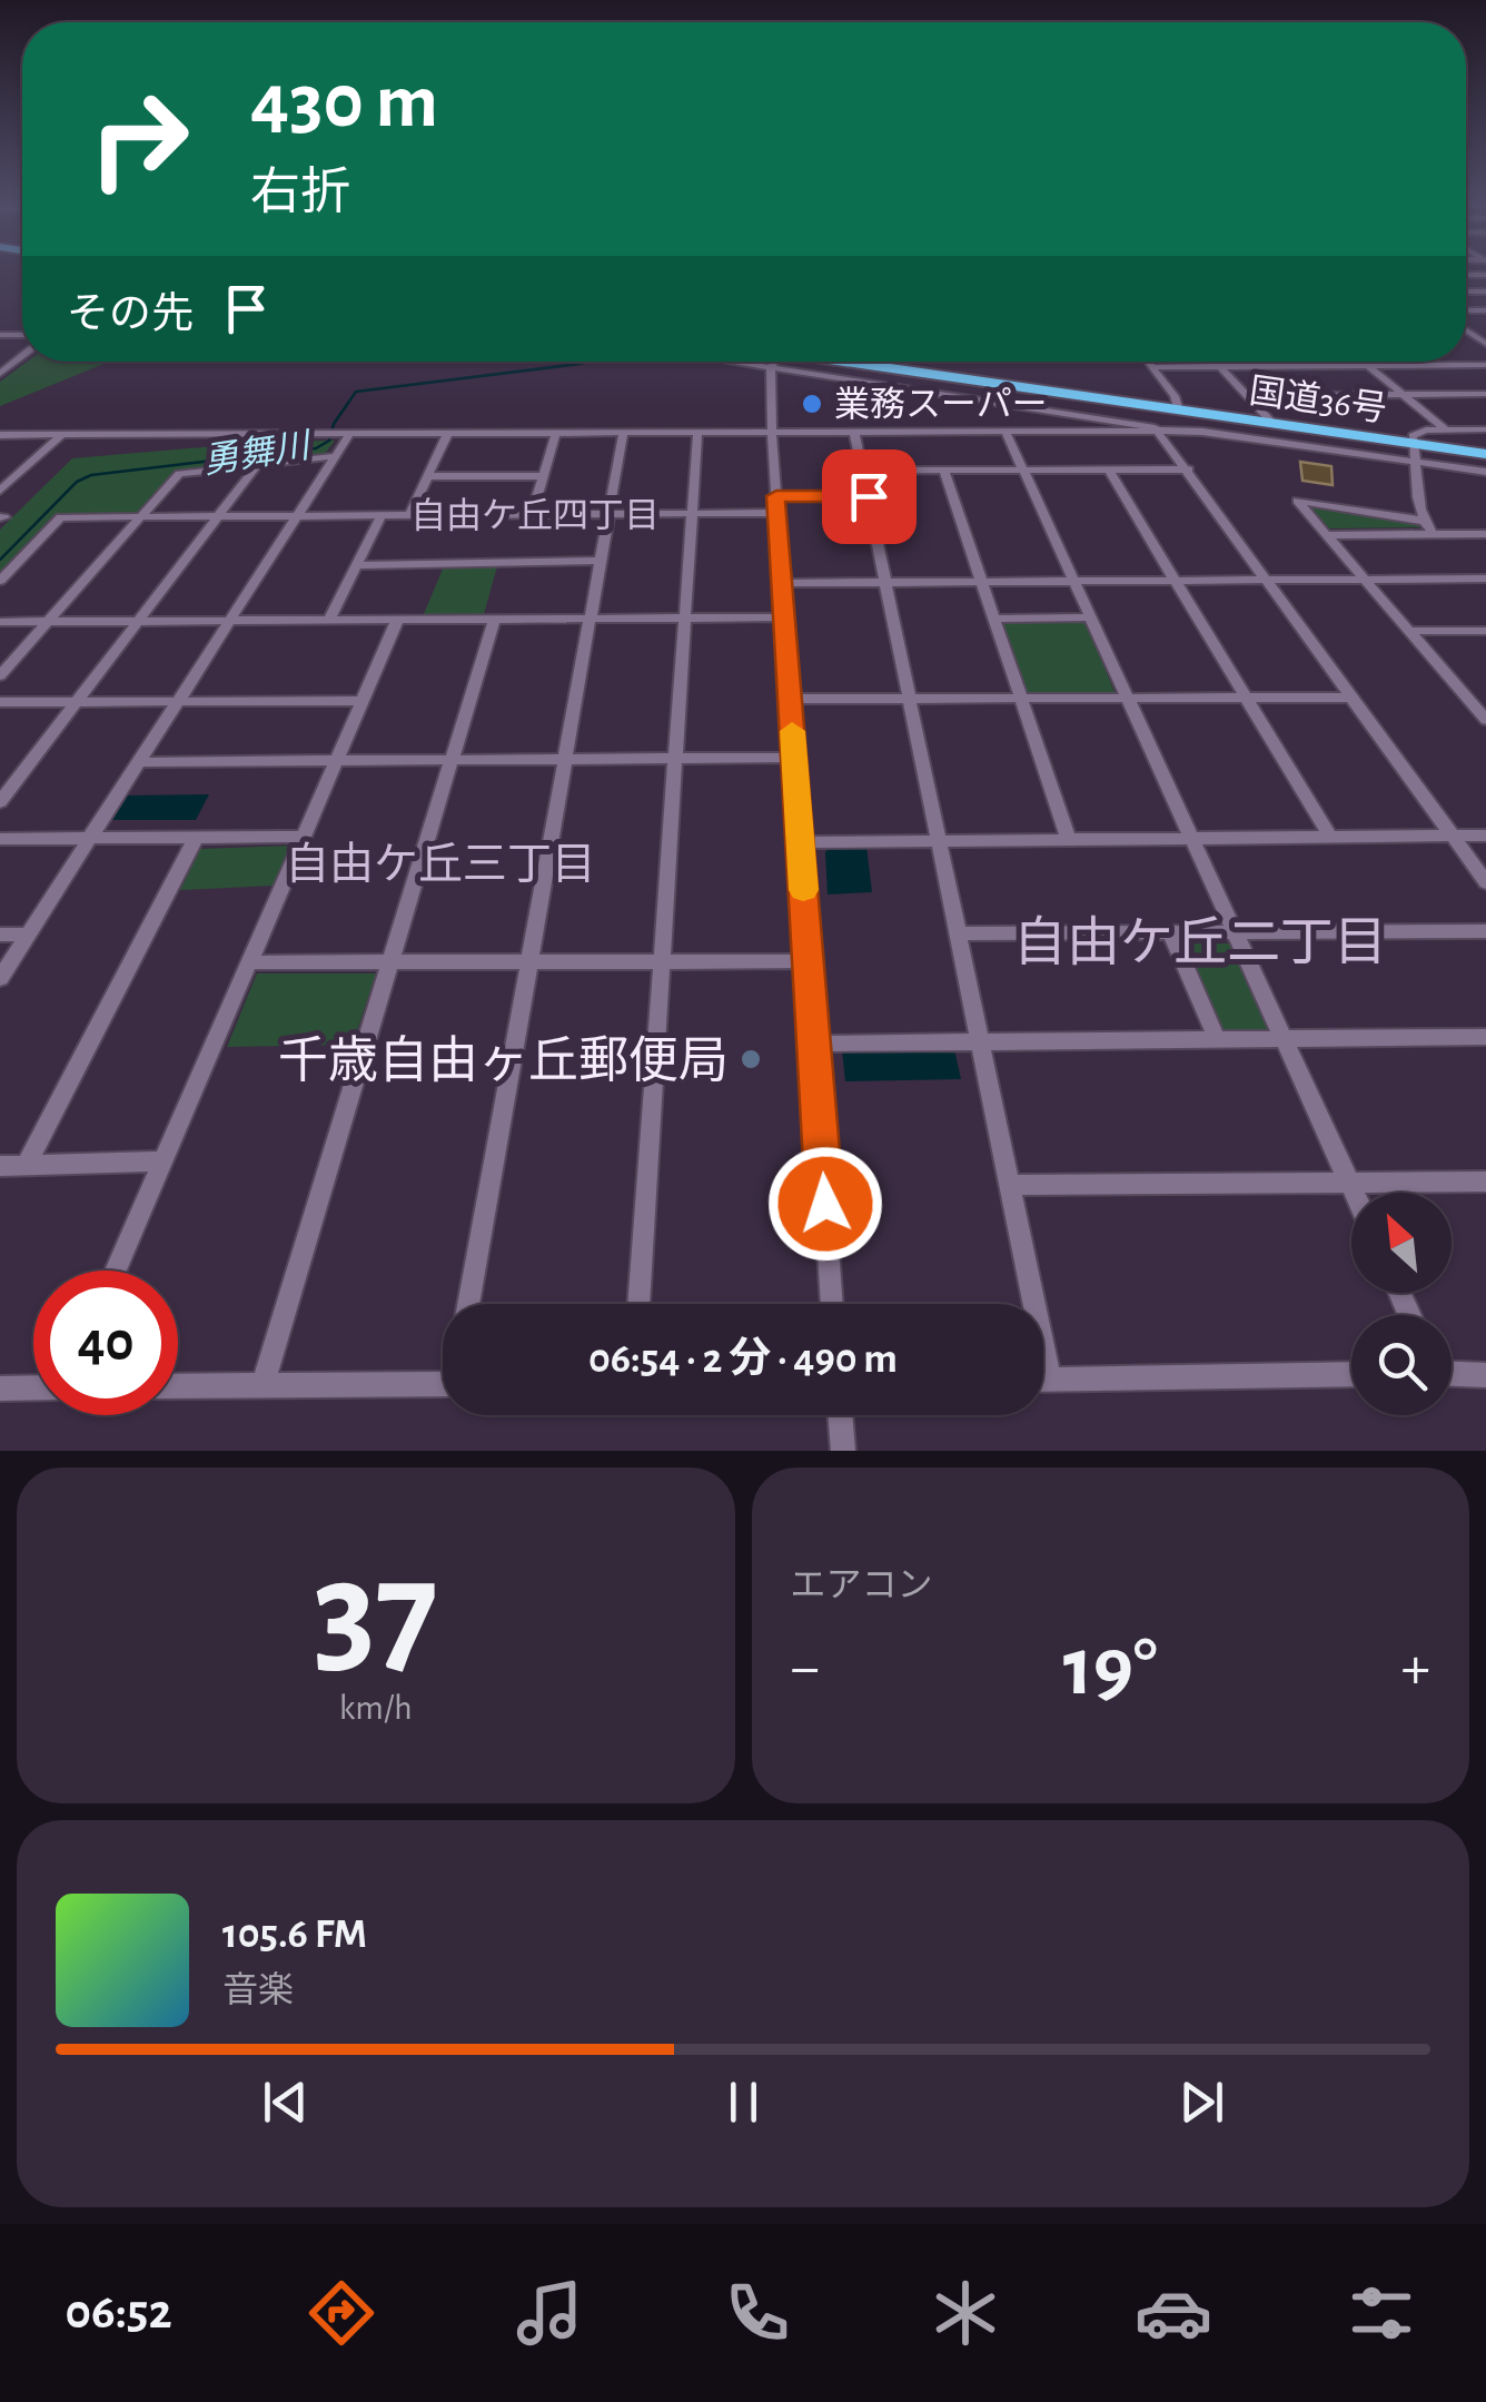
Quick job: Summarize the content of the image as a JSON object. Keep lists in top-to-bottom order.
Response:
{
  "streets": {
    "highway": ["国道36号"]
  },
  "districts": ["自由ケ丘四丁目", "自由ケ丘三丁目", "自由ケ丘二丁目"],
  "water": ["勇舞川"],
  "places": ["業務スーパー", "千歳自由ヶ丘郵便局"],
  "north": "top left",
  "page": {
    "turn": ["430 m", "右折"],
    "then": "その先",
    "limit": "40",
    "trip": "06:54 · 2 分 · 490 m",
    "tile": [
      ["37", "km/h"],
      "エアコン"
    ],
    "heat": ["−", "19°", "+"],
    "song": ["105.6 FM", "音楽"],
    "tabs": "06:52"
  }
}
